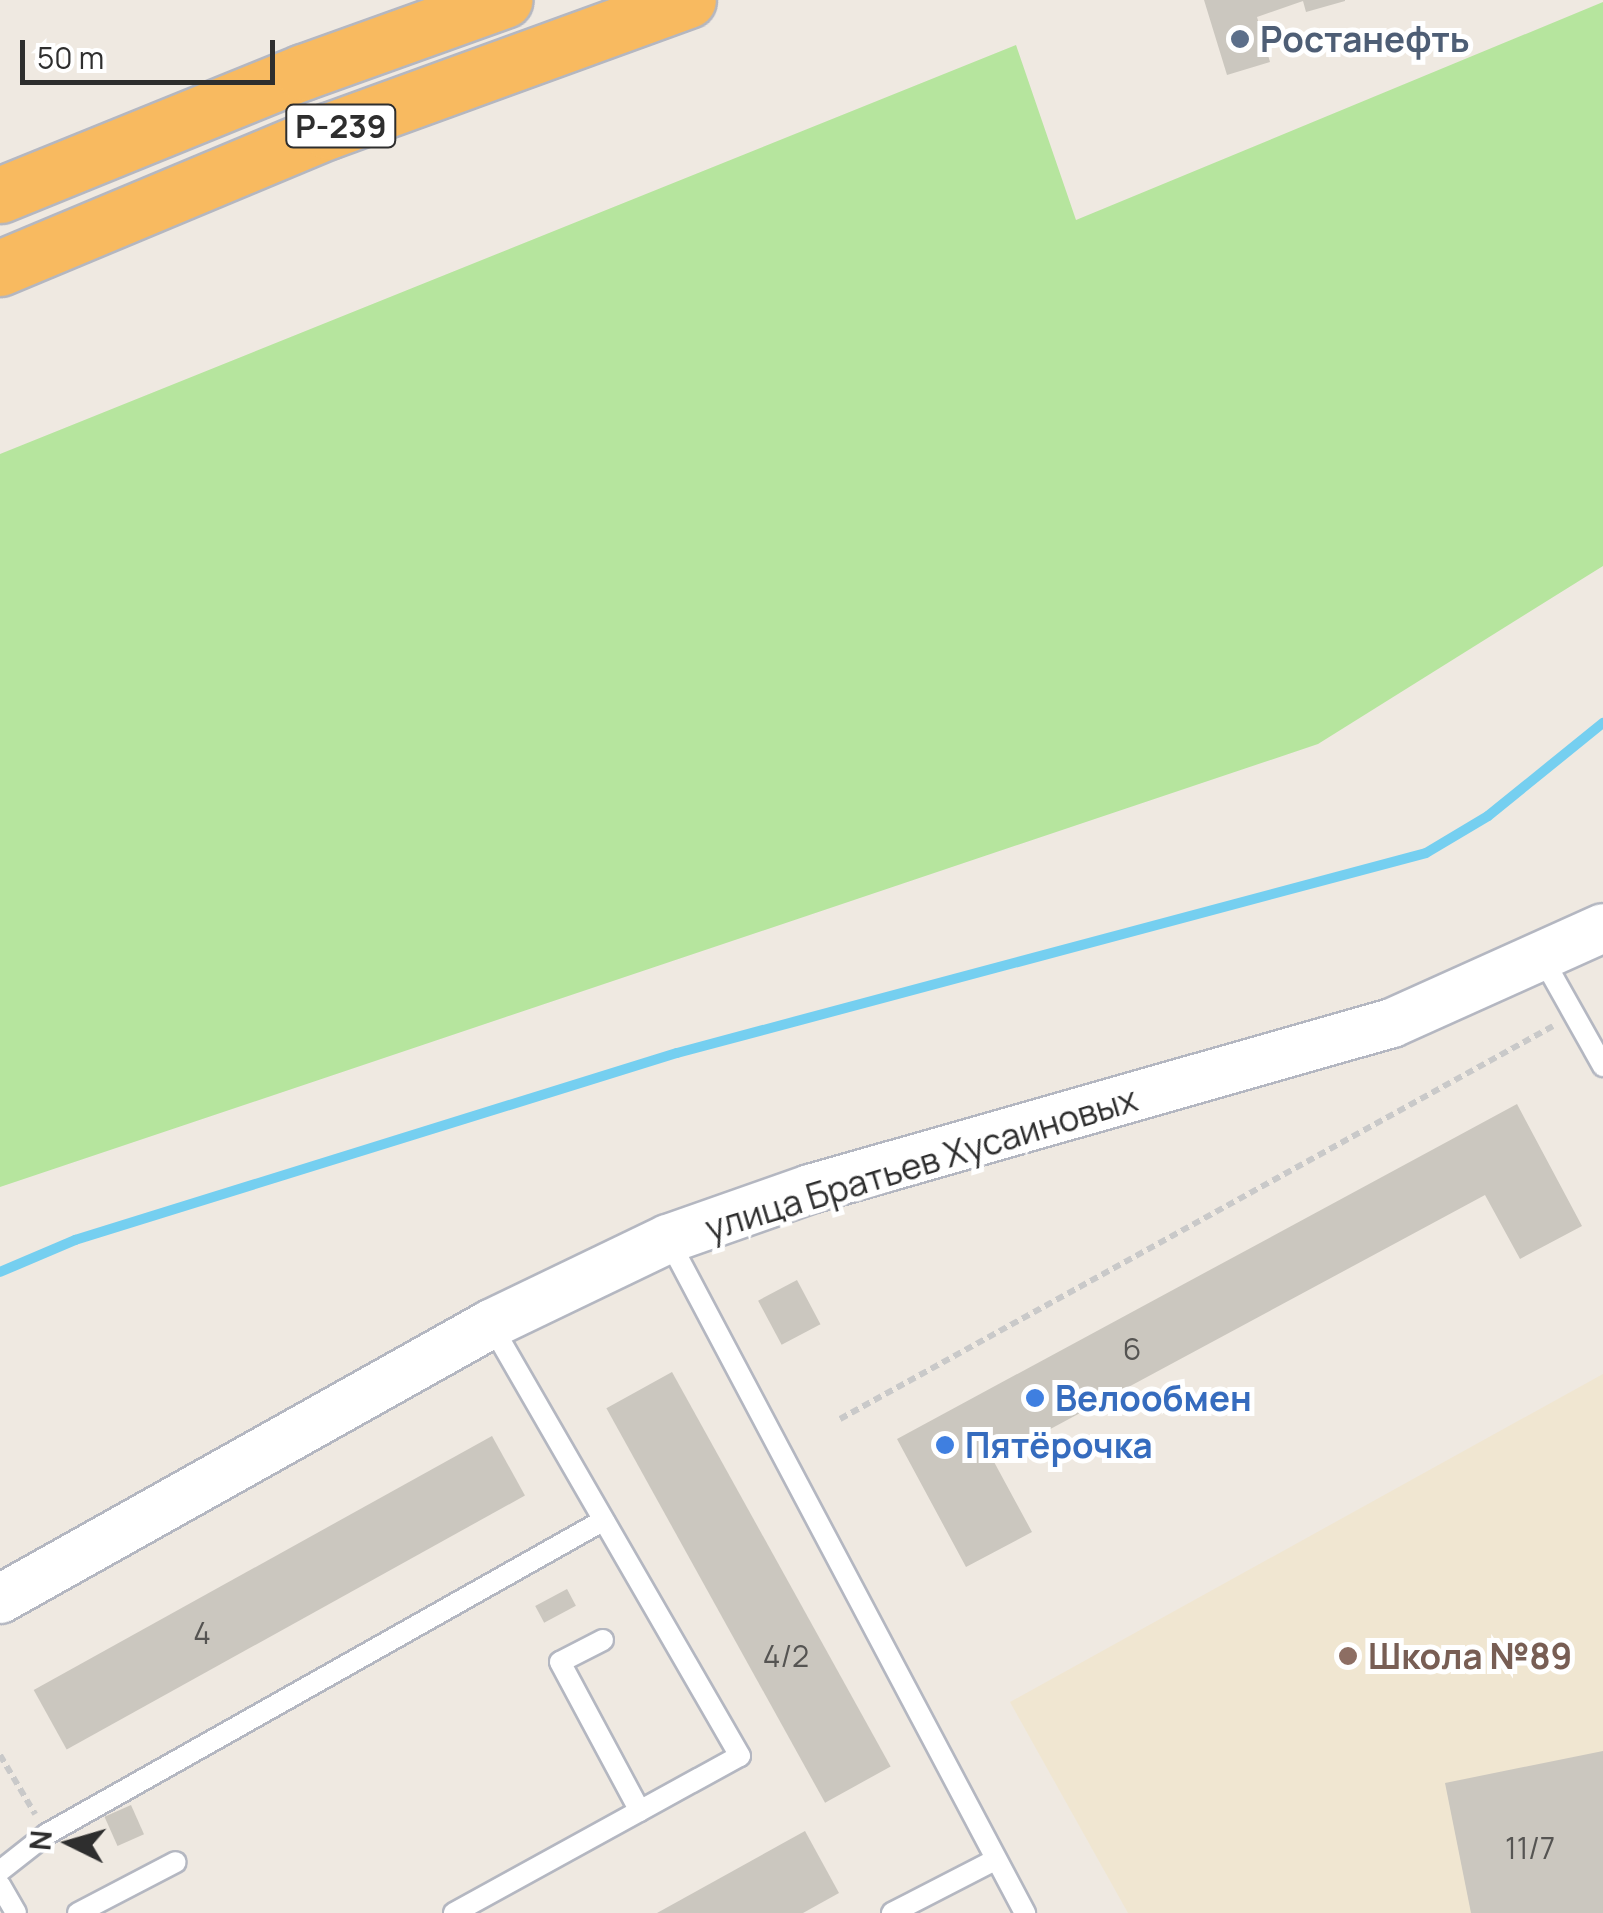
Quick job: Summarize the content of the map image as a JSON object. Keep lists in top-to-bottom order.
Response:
{
  "streets": {
    "highway": ["Р-239"],
    "street": ["улица Братьев Хусаиновых"]
  },
  "places": [
    "Ростанефть",
    "Велообмен",
    "Пятёрочка",
    "Школа №89"
  ],
  "house_numbers": [
    "6",
    "4",
    "4/2",
    "11/7"
  ],
  "scale_bar": "50 m",
  "north": "left"
}
